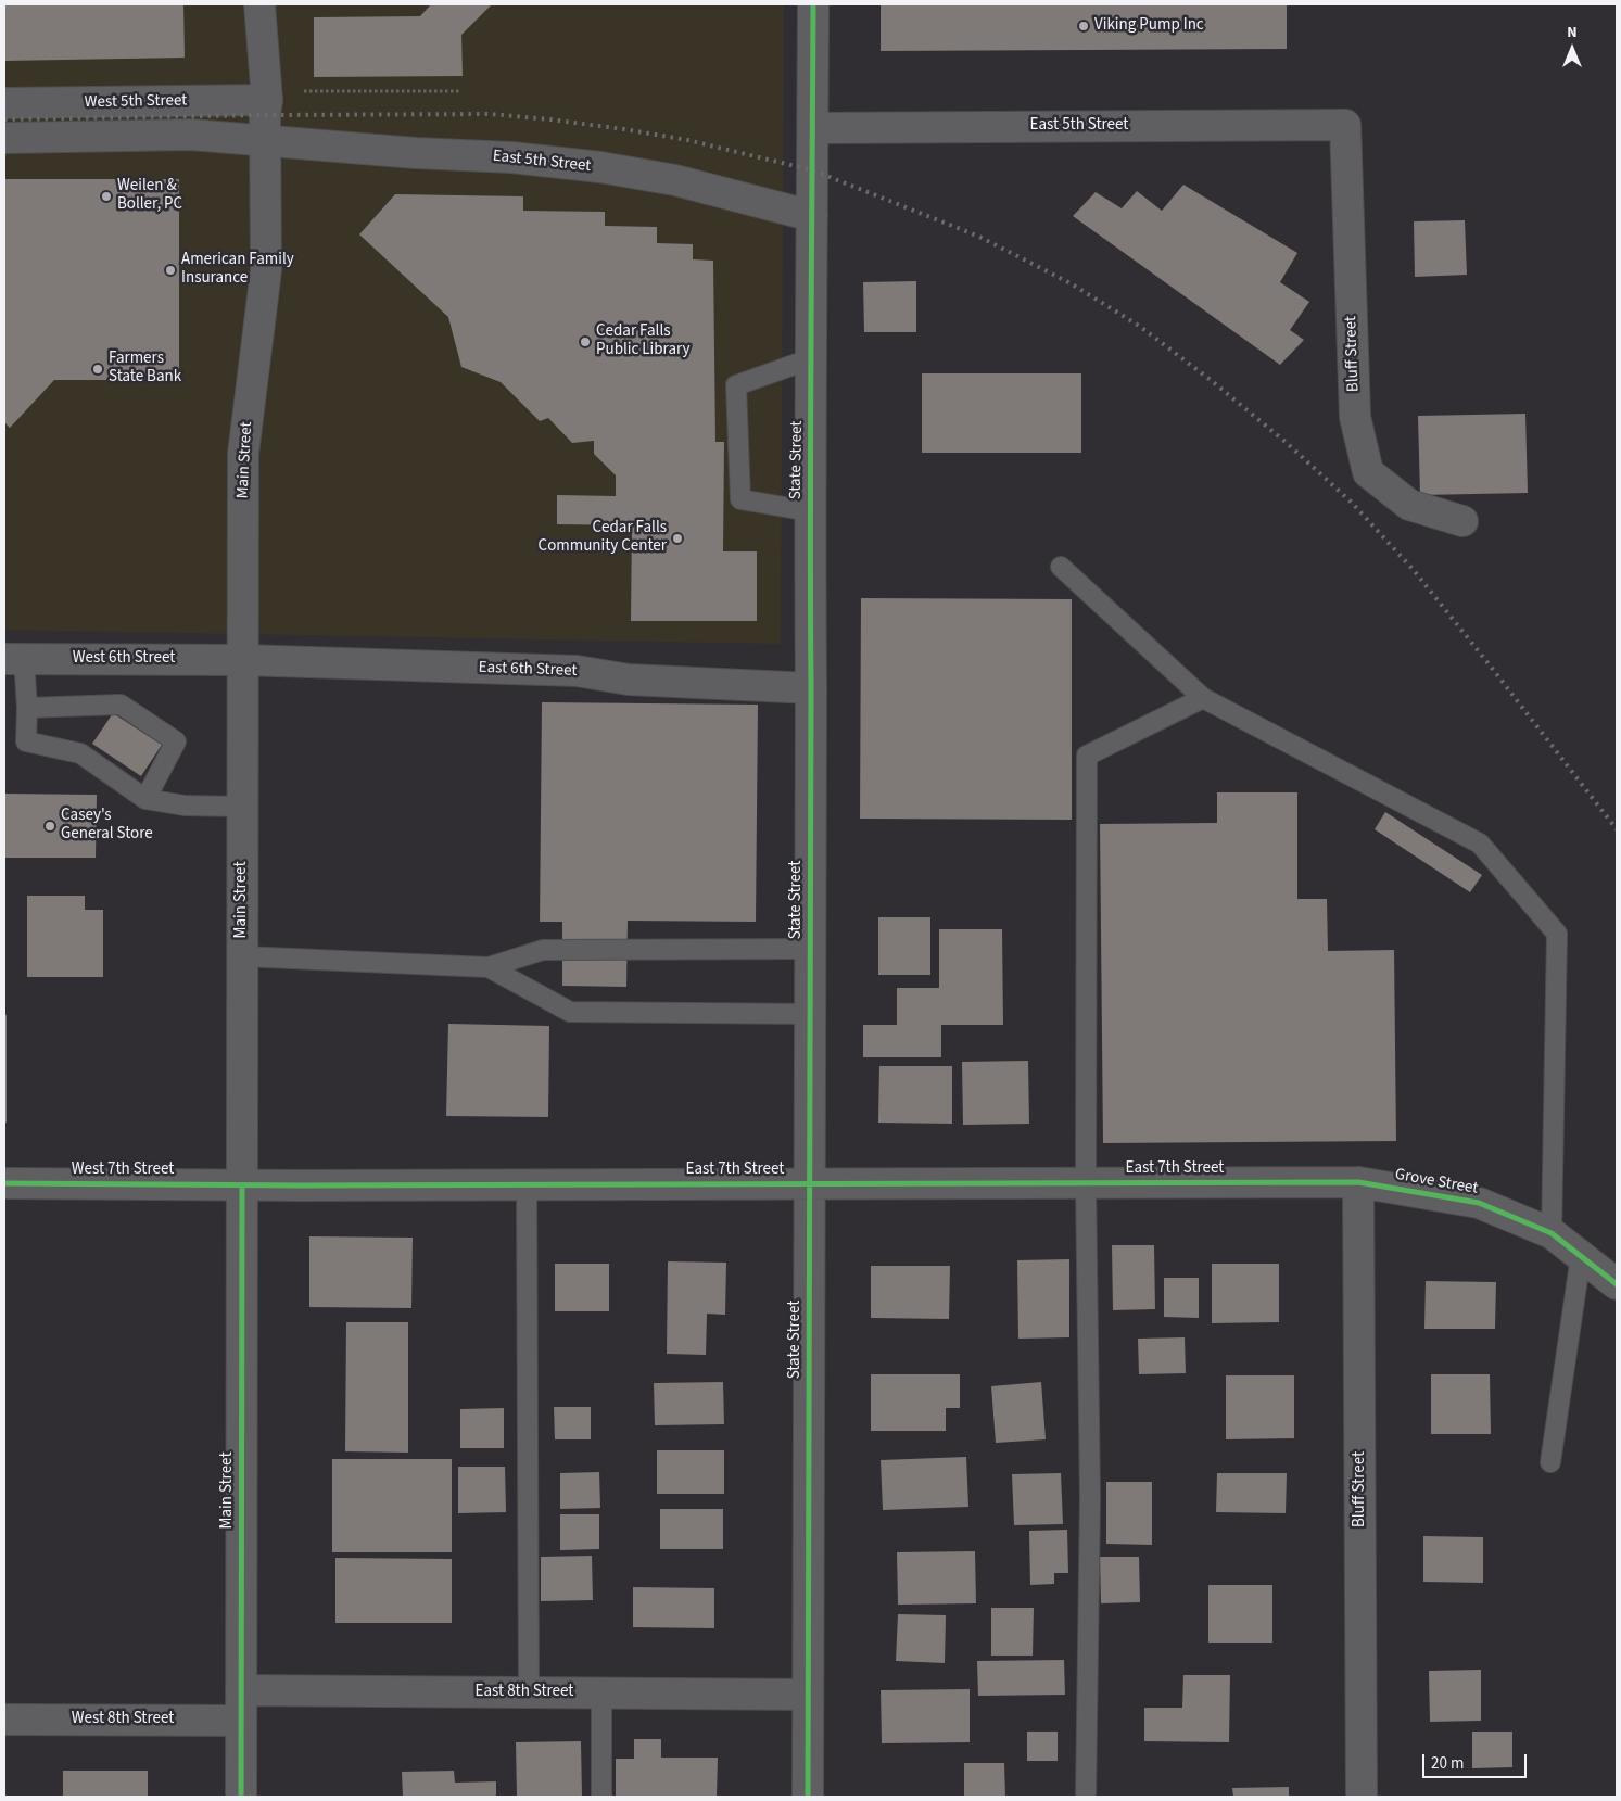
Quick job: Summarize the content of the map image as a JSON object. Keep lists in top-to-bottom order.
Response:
{
  "streets": {
    "street": [
      "West 5th Street",
      "East 5th Street",
      "Bluff Street",
      "Main Street",
      "State Street",
      "West 6th Street",
      "East 6th Street",
      "East 7th Street",
      "West 7th Street",
      "Grove Street",
      "East 8th Street",
      "West 8th Street"
    ]
  },
  "crossings": [
    ["West 5th Street", "East 5th Street"],
    ["West 5th Street", "Main Street"],
    ["East 5th Street", "Bluff Street"],
    ["East 5th Street", "Main Street"],
    ["East 5th Street", "State Street"],
    ["Bluff Street", "East 7th Street"],
    ["Bluff Street", "Grove Street"],
    ["Main Street", "West 6th Street"],
    ["Main Street", "East 6th Street"],
    ["Main Street", "East 7th Street"],
    ["Main Street", "West 7th Street"],
    ["Main Street", "East 8th Street"],
    ["Main Street", "West 8th Street"],
    ["State Street", "East 6th Street"],
    ["State Street", "East 7th Street"],
    ["State Street", "East 8th Street"],
    ["West 6th Street", "East 6th Street"],
    ["East 7th Street", "West 7th Street"],
    ["East 7th Street", "Grove Street"]
  ],
  "places": [
    "Viking Pump Inc",
    "Weilen & Boller, PC",
    "American Family Insurance",
    "Cedar Falls Public Library",
    "Farmers State Bank",
    "Cedar Falls Community Center",
    "Casey's General Store"
  ],
  "scale_bar": "20 m",
  "north": "top"
}
